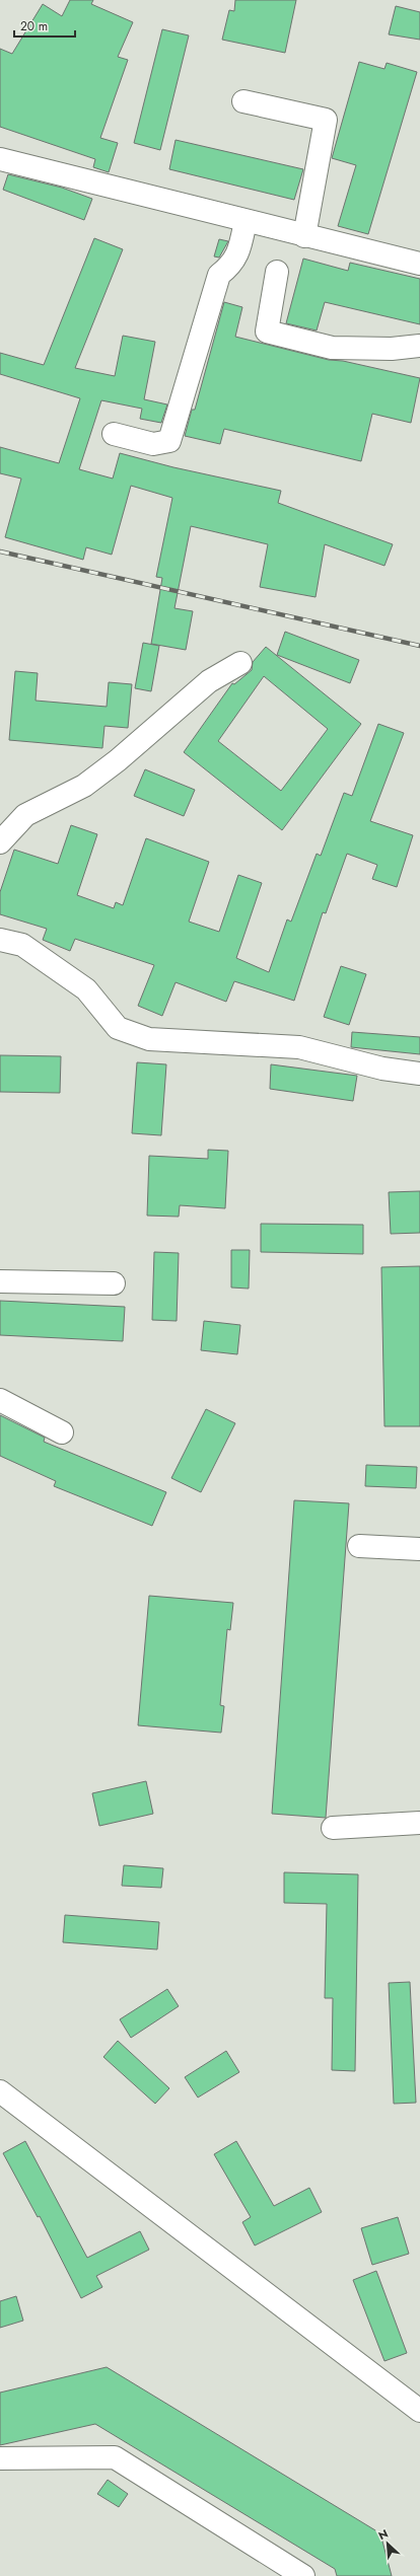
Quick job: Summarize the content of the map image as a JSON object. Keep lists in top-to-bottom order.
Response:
{
  "scale_bar": "20 m",
  "north": "top left"
}
